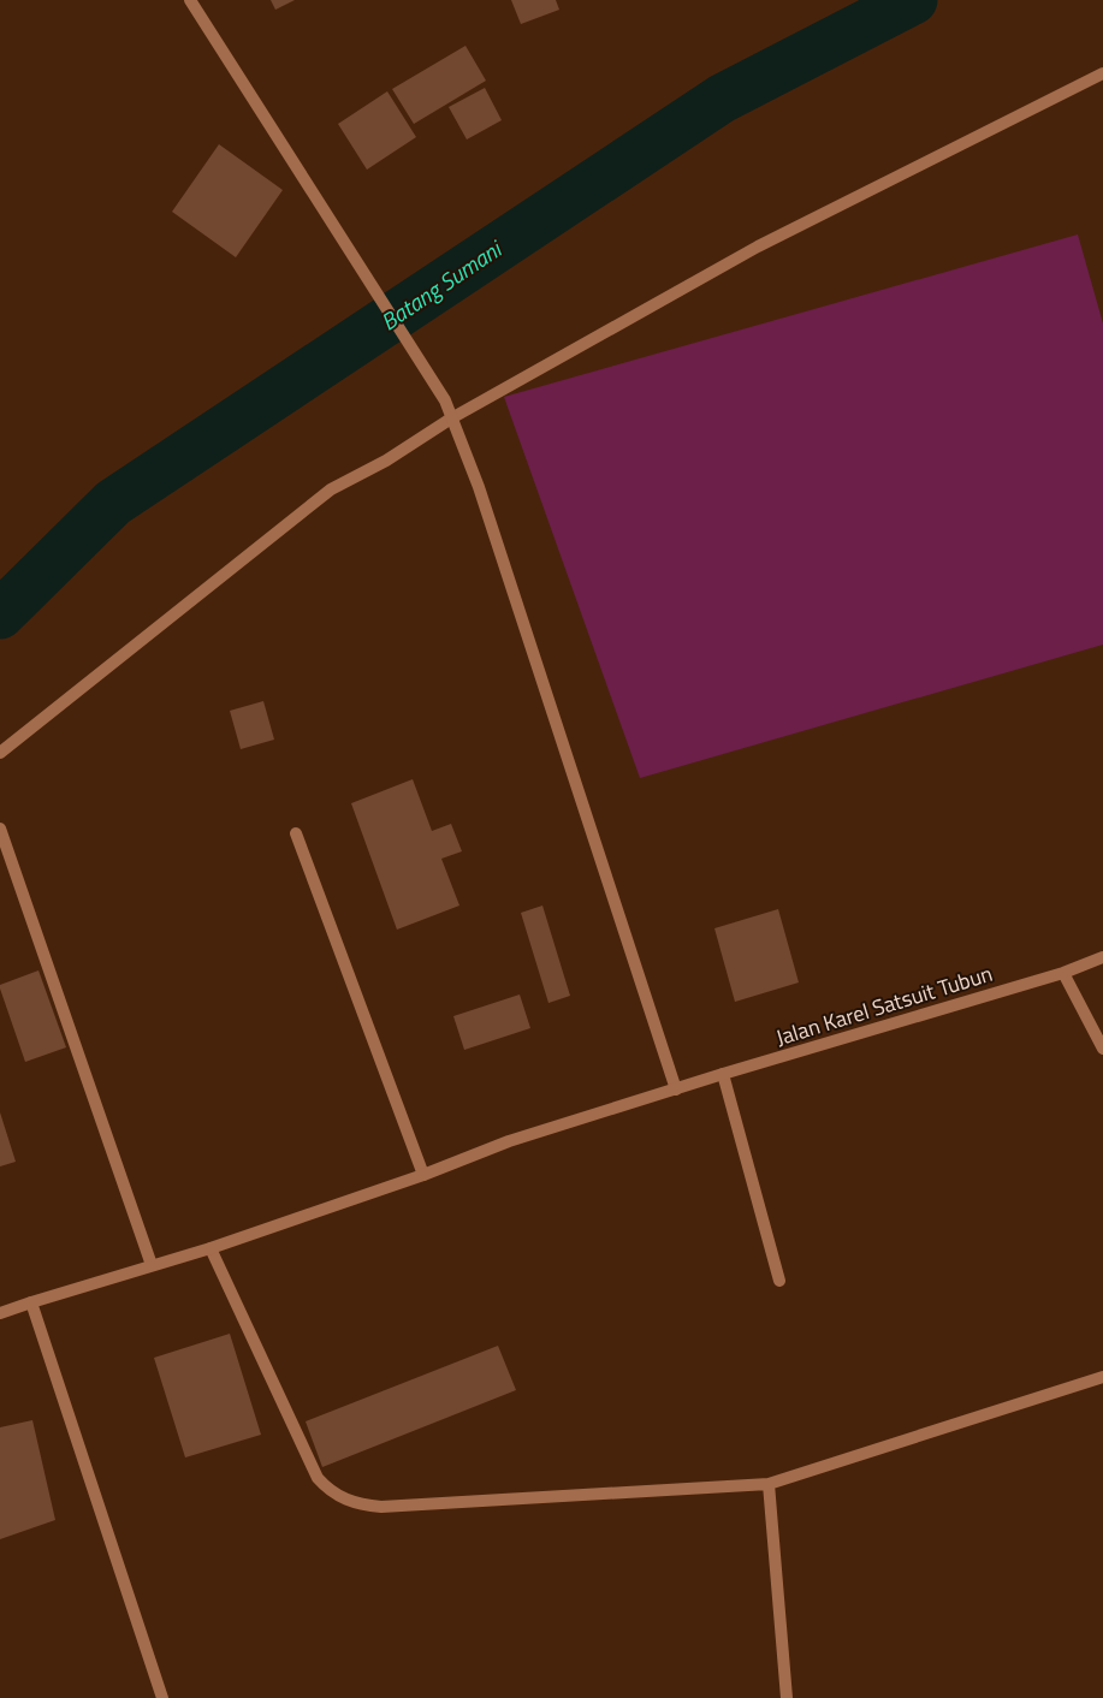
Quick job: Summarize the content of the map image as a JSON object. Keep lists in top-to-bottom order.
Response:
{
  "streets": {
    "street": ["Jalan Karel Satsuit Tubun"]
  },
  "water": ["Batang Sumani"]
}
